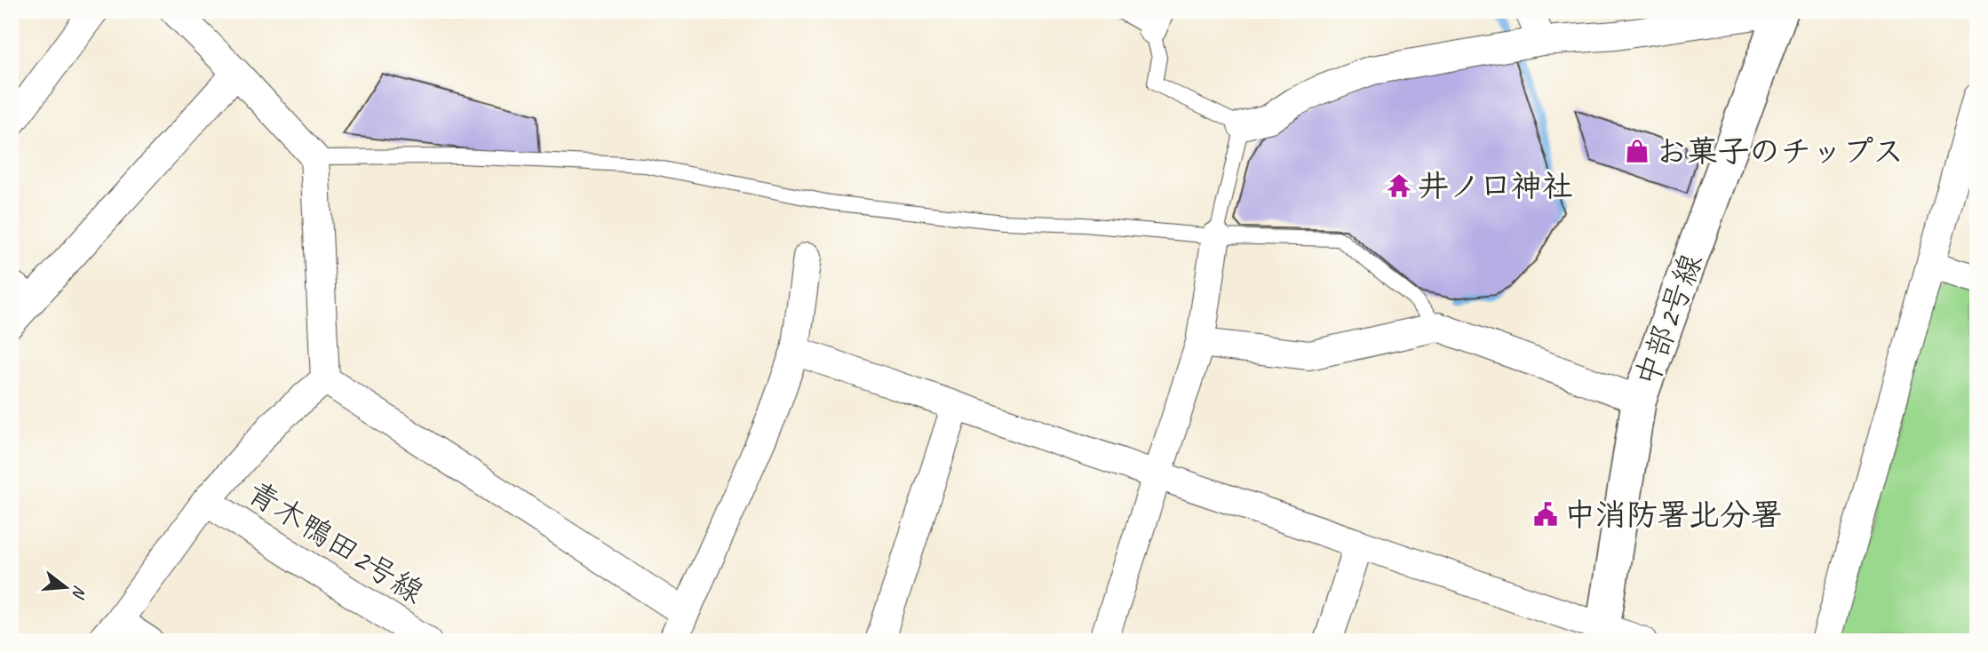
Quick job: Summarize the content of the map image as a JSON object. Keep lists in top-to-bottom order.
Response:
{
  "streets": {
    "street": ["中部2号線", "青木鴨田2号線"]
  },
  "places": {
    "shop": ["お菓子のチップス"],
    "temple": ["井ノ口神社"],
    "public building": ["中消防署北分署"]
  },
  "north": "right"
}
